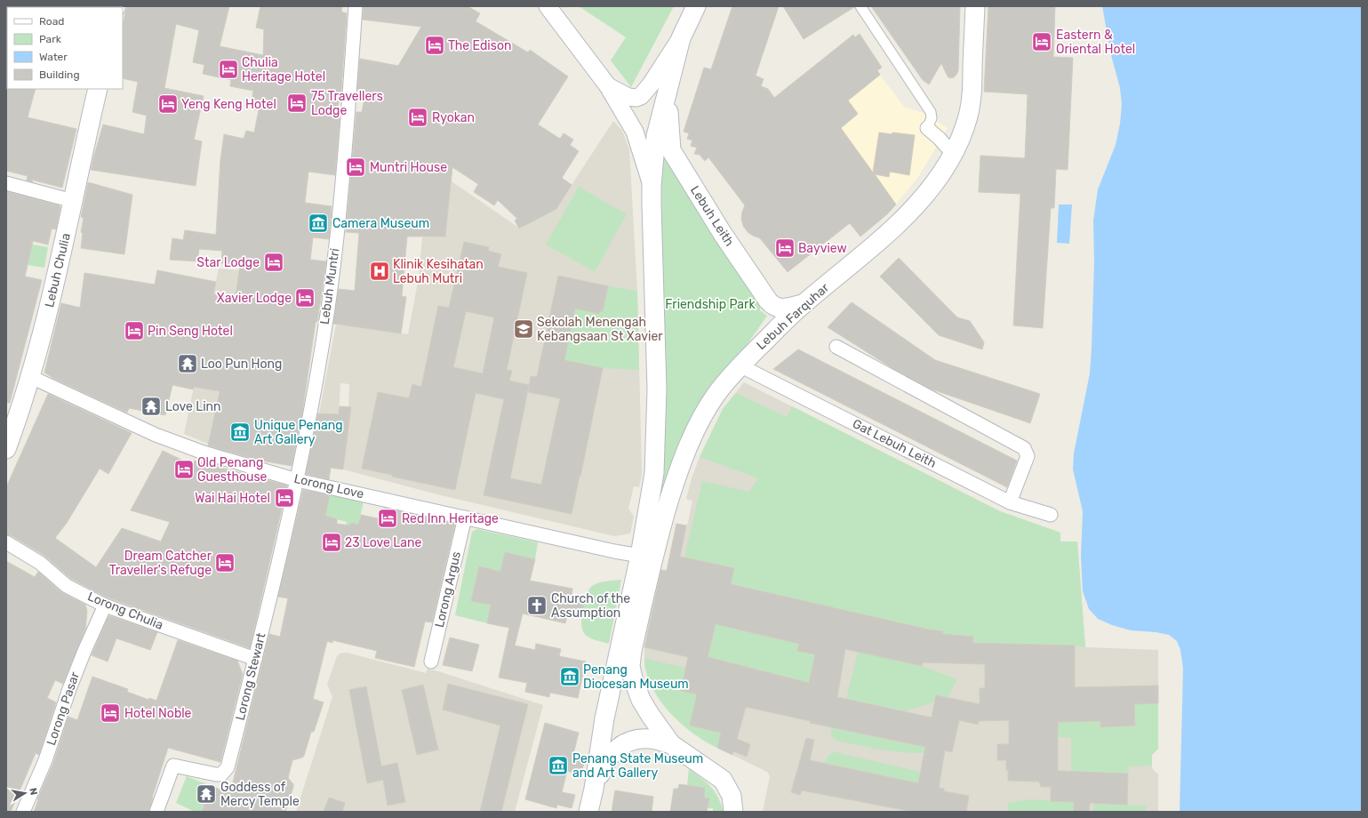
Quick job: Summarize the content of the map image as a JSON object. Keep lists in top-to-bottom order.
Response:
{
  "streets": {
    "main road": ["Lebuh Leith", "Lebuh Chulia", "Lebuh Farquhar"],
    "street": [
      "Lebuh Muntri",
      "Gat Lebuh Leith",
      "Lorong Love",
      "Lorong Argus",
      "Lorong Chulia",
      "Lorong Stewart",
      "Lorong Pasar"
    ]
  },
  "crossings": [
    ["Lebuh Leith", "Lebuh Farquhar"],
    ["Lebuh Chulia", "Lorong Love"],
    ["Lebuh Muntri", "Lorong Love"],
    ["Lebuh Muntri", "Lorong Stewart"],
    ["Lebuh Farquhar", "Gat Lebuh Leith"],
    ["Lorong Love", "Lorong Argus"],
    ["Lorong Love", "Lorong Stewart"],
    ["Lorong Chulia", "Lorong Stewart"],
    ["Lorong Chulia", "Lorong Pasar"]
  ],
  "parks": ["Friendship Park"],
  "places": {
    "hotel": [
      "Eastern & Oriental Hotel",
      "The Edison",
      "Chulia Heritage Hotel",
      "75 Travellers Lodge",
      "Yeng Keng Hotel",
      "Ryokan",
      "Muntri House",
      "Bayview",
      "Star Lodge",
      "Xavier Lodge",
      "Pin Seng Hotel",
      "Old Penang Guesthouse",
      "Wai Hai Hotel",
      "Red Inn Heritage",
      "23 Love Lane",
      "Dream Catcher Traveller's Refuge",
      "Hotel Noble"
    ],
    "museum": [
      "Camera Museum",
      "Unique Penang Art Gallery",
      "Penang Diocesan Museum",
      "Penang State Museum and Art Gallery"
    ],
    "hospital": ["Klinik Kesihatan Lebuh Mutri"],
    "school or university": ["Sekolah Menengah Kebangsaan St Xavier"],
    "temple": ["Loo Pun Hong", "Love Linn", "Goddess of Mercy Temple"],
    "church": ["Church of the Assumption"]
  },
  "legend": [
    "Road",
    "Park",
    "Water",
    "Building"
  ],
  "north": "right"
}
